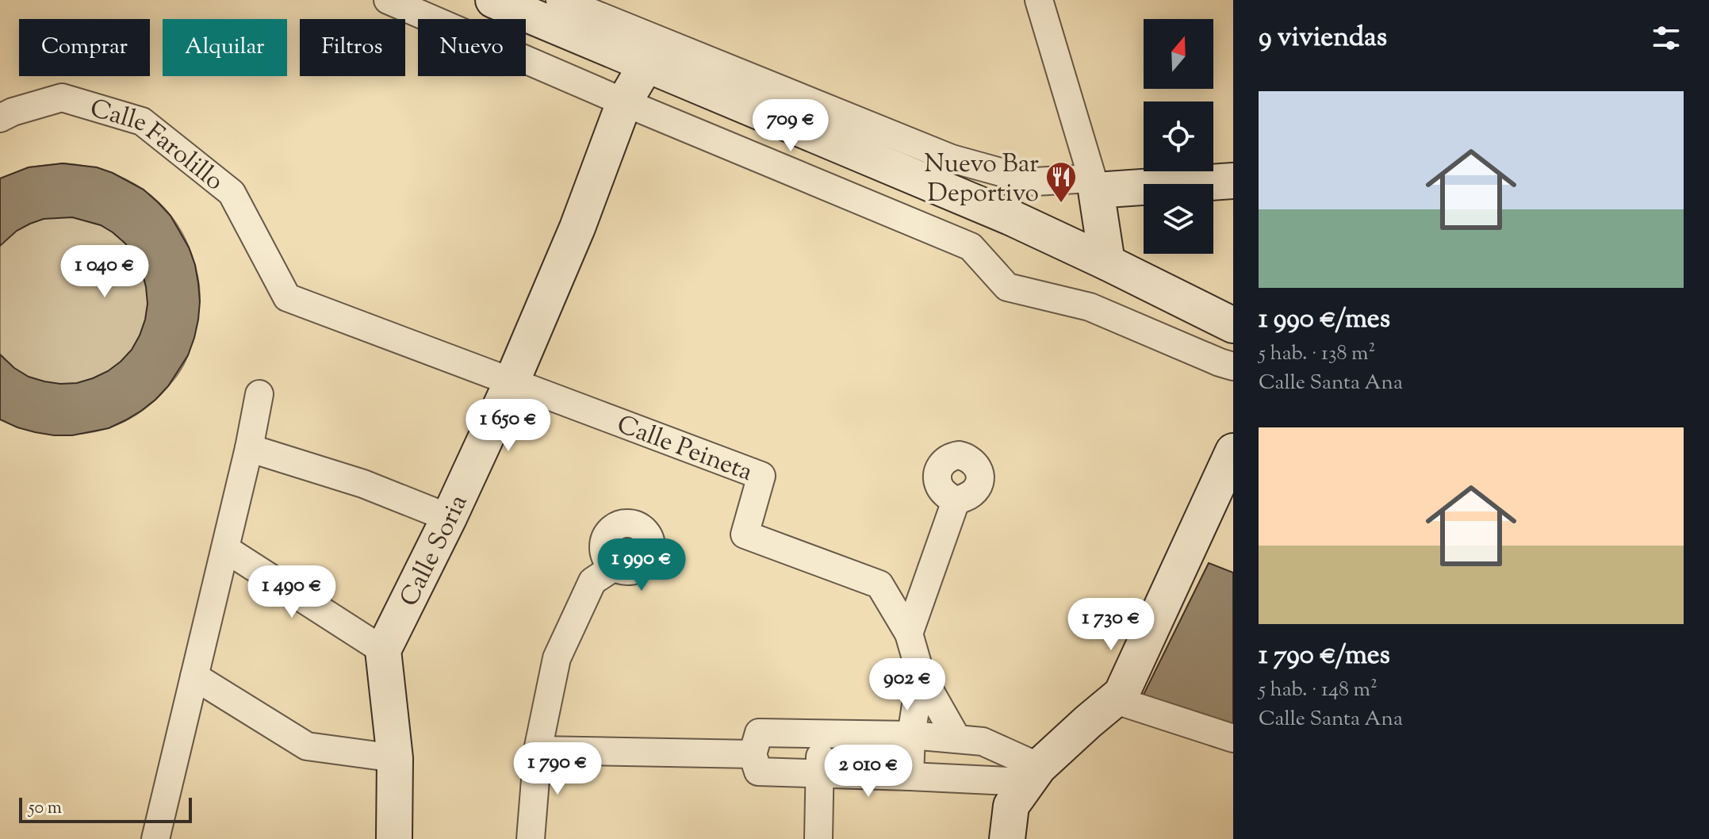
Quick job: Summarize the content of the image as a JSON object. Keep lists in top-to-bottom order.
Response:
{
  "streets": {
    "street": ["Calle Farolillo", "Calle Peineta", "Calle Soria"]
  },
  "crossings": [
    ["Calle Farolillo", "Calle Peineta"],
    ["Calle Peineta", "Calle Soria"]
  ],
  "places": {
    "restaurant": ["Nuevo Bar Deportivo"]
  },
  "scale_bar": "50 m",
  "north": "top",
  "page": {
    "heading": "9 viviendas",
    "chip": [
      "Comprar",
      "Alquilar",
      "Filtros",
      "Nuevo"
    ],
    "list": [
      {
        "name": "1 990 €/mes",
        "note": "5 hab. · 138 m² · Calle Santa Ana"
      },
      {
        "name": "1 790 €/mes",
        "note": "5 hab. · 148 m² · Calle Santa Ana"
      }
    ],
    "price": [
      "709 €",
      "1 040 €",
      "1 650 €",
      "1 990 €",
      "1 490 €",
      "1 730 €",
      "902 €",
      "1 790 €",
      "2 010 €"
    ],
    "scale": "50 m"
  }
}
